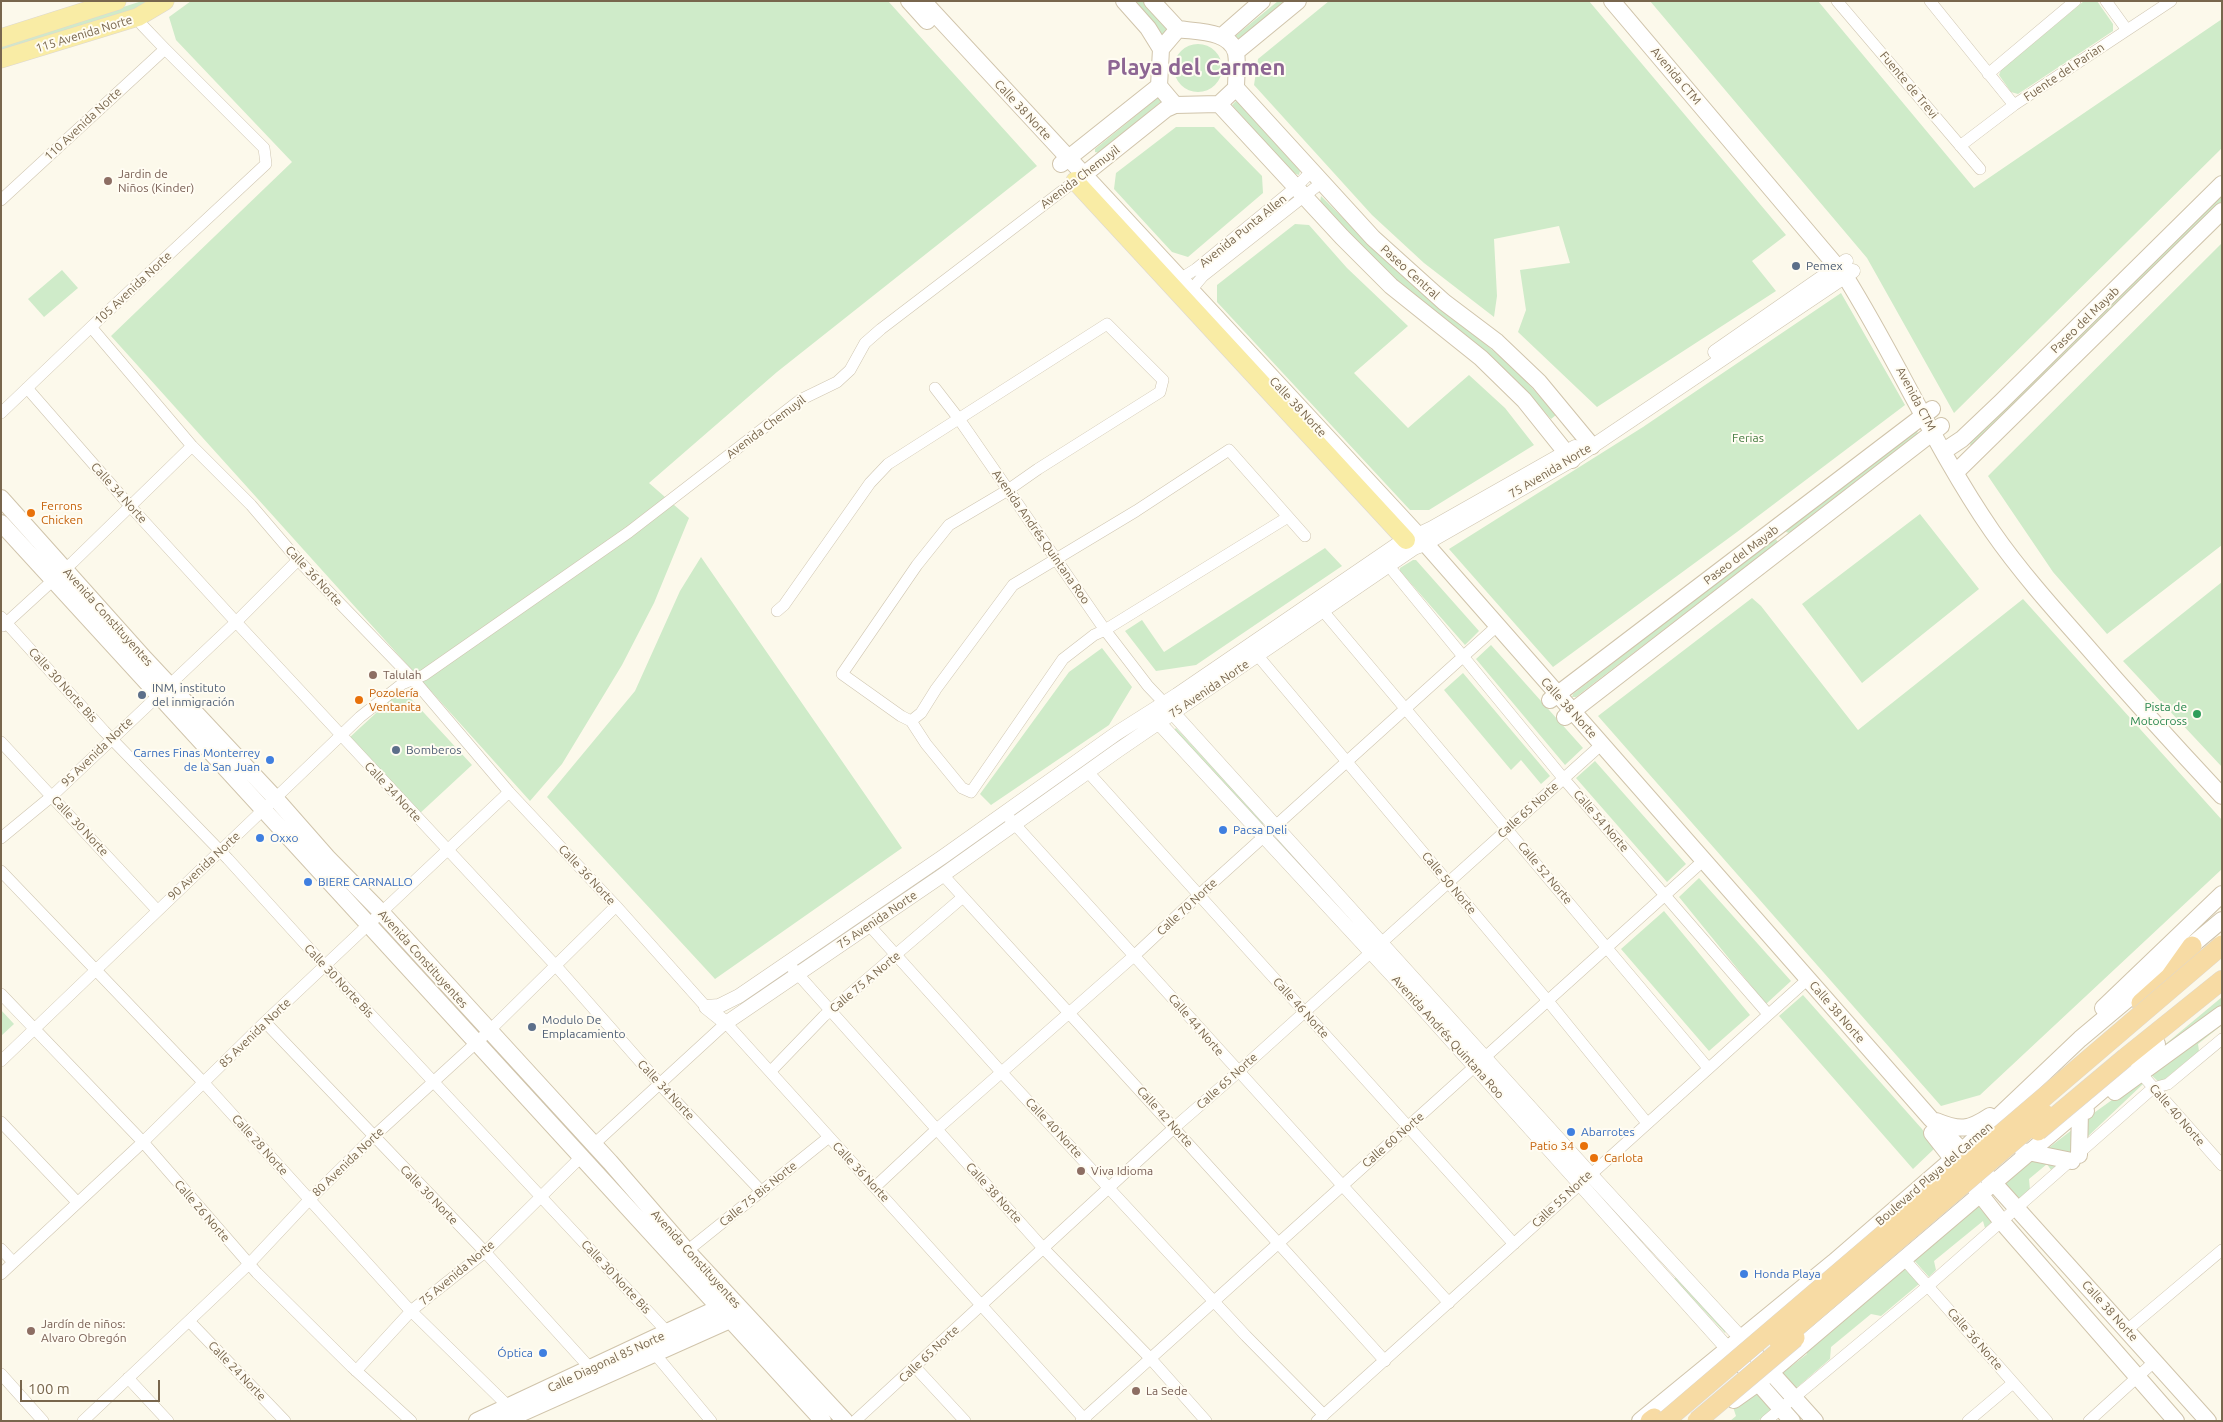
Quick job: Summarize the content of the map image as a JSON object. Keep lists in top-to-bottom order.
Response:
{
  "streets": {
    "main road": [
      "115 Avenida Norte",
      "Avenida CTM",
      "Calle 38 Norte",
      "Avenida Chemuyil",
      "Paseo Central",
      "Paseo del Mayab",
      "Avenida Andrés Quintana Roo",
      "Avenida Constituyentes",
      "Boulevard Playa del Carmen",
      "Calle Diagonal 85 Norte"
    ],
    "street": [
      "Fuente del Parian",
      "Fuente de Trevi",
      "110 Avenida Norte",
      "Avenida Punta Allen",
      "105 Avenida Norte",
      "75 Avenida Norte",
      "Calle 34 Norte",
      "Calle 36 Norte",
      "Calle 30 Norte Bis",
      "95 Avenida Norte",
      "Calle 65 Norte",
      "Calle 54 Norte",
      "Calle 30 Norte",
      "90 Avenida Norte",
      "Calle 52 Norte",
      "Calle 50 Norte",
      "Calle 70 Norte",
      "Calle 75 A Norte",
      "Calle 46 Norte",
      "Calle 44 Norte",
      "85 Avenida Norte",
      "Calle 40 Norte",
      "Calle 42 Norte",
      "Calle 60 Norte",
      "Calle 28 Norte",
      "80 Avenida Norte",
      "Calle 75 Bis Norte",
      "Calle 55 Norte",
      "Calle 26 Norte",
      "Calle 24 Norte"
    ]
  },
  "crossings": [
    ["Fuente del Parian", "Fuente de Trevi"],
    ["Avenida CTM", "Paseo del Mayab"],
    ["Avenida CTM", "75 Avenida Norte"],
    ["Calle 38 Norte", "Avenida Chemuyil"],
    ["Calle 38 Norte", "Avenida Punta Allen"],
    ["Calle 38 Norte", "Paseo del Mayab"],
    ["Calle 38 Norte", "75 Avenida Norte"],
    ["Calle 38 Norte", "Calle 65 Norte"],
    ["Calle 38 Norte", "Calle 70 Norte"],
    ["Calle 38 Norte", "Calle 75 A Norte"],
    ["Calle 38 Norte", "Calle 60 Norte"],
    ["Calle 38 Norte", "Boulevard Playa del Carmen"],
    ["Calle 38 Norte", "Calle 55 Norte"],
    ["110 Avenida Norte", "105 Avenida Norte"],
    ["Avenida Chemuyil", "Paseo Central"],
    ["Avenida Chemuyil", "Calle 36 Norte"],
    ["Avenida Chemuyil", "90 Avenida Norte"],
    ["Avenida Punta Allen", "Paseo Central"],
    ["Paseo Central", "75 Avenida Norte"],
    ["105 Avenida Norte", "Calle 34 Norte"],
    ["105 Avenida Norte", "Calle 36 Norte"],
    ["75 Avenida Norte", "Calle 34 Norte"],
    ["75 Avenida Norte", "Avenida Andrés Quintana Roo"],
    ["75 Avenida Norte", "Calle 36 Norte"],
    ["75 Avenida Norte", "Avenida Constituyentes"],
    ["75 Avenida Norte", "Calle 30 Norte Bis"],
    ["75 Avenida Norte", "Calle 54 Norte"],
    ["75 Avenida Norte", "Calle 30 Norte"],
    ["75 Avenida Norte", "Calle 52 Norte"],
    ["75 Avenida Norte", "Calle 50 Norte"],
    ["75 Avenida Norte", "Calle 46 Norte"],
    ["75 Avenida Norte", "Calle 44 Norte"],
    ["75 Avenida Norte", "Calle 40 Norte"],
    ["75 Avenida Norte", "Calle 42 Norte"],
    ["75 Avenida Norte", "Calle 28 Norte"],
    ["75 Avenida Norte", "Calle 26 Norte"],
    ["Calle 34 Norte", "95 Avenida Norte"],
    ["Calle 34 Norte", "90 Avenida Norte"],
    ["Calle 34 Norte", "85 Avenida Norte"],
    ["Calle 34 Norte", "80 Avenida Norte"],
    ["Calle 34 Norte", "Calle 75 Bis Norte"],
    ["Avenida Andrés Quintana Roo", "Calle 65 Norte"],
    ["Avenida Andrés Quintana Roo", "Calle 70 Norte"],
    ["Avenida Andrés Quintana Roo", "Calle 60 Norte"],
    ["Avenida Andrés Quintana Roo", "Boulevard Playa del Carmen"],
    ["Avenida Andrés Quintana Roo", "Calle 55 Norte"],
    ["Calle 36 Norte", "95 Avenida Norte"],
    ["Calle 36 Norte", "Calle 65 Norte"],
    ["Calle 36 Norte", "90 Avenida Norte"],
    ["Calle 36 Norte", "Calle 70 Norte"],
    ["Calle 36 Norte", "Calle 75 A Norte"],
    ["Calle 36 Norte", "85 Avenida Norte"],
    ["Calle 36 Norte", "Calle 60 Norte"],
    ["Calle 36 Norte", "80 Avenida Norte"],
    ["Calle 36 Norte", "Calle 75 Bis Norte"],
    ["Avenida Constituyentes", "95 Avenida Norte"],
    ["Avenida Constituyentes", "90 Avenida Norte"],
    ["Avenida Constituyentes", "85 Avenida Norte"],
    ["Avenida Constituyentes", "80 Avenida Norte"],
    ["Avenida Constituyentes", "Calle 75 Bis Norte"],
    ["Avenida Constituyentes", "Calle Diagonal 85 Norte"],
    ["Calle 30 Norte Bis", "95 Avenida Norte"],
    ["Calle 30 Norte Bis", "90 Avenida Norte"],
    ["Calle 30 Norte Bis", "85 Avenida Norte"],
    ["Calle 30 Norte Bis", "80 Avenida Norte"],
    ["Calle 30 Norte Bis", "Calle Diagonal 85 Norte"],
    ["95 Avenida Norte", "Calle 30 Norte"],
    ["Calle 65 Norte", "Calle 54 Norte"],
    ["Calle 65 Norte", "Calle 52 Norte"],
    ["Calle 65 Norte", "Calle 50 Norte"],
    ["Calle 65 Norte", "Calle 46 Norte"],
    ["Calle 65 Norte", "Calle 44 Norte"],
    ["Calle 65 Norte", "Calle 40 Norte"],
    ["Calle 65 Norte", "Calle 42 Norte"],
    ["Calle 54 Norte", "Calle 70 Norte"],
    ["Calle 54 Norte", "Calle 60 Norte"],
    ["Calle 54 Norte", "Calle 55 Norte"],
    ["Calle 30 Norte", "90 Avenida Norte"],
    ["Calle 30 Norte", "85 Avenida Norte"],
    ["Calle 30 Norte", "80 Avenida Norte"],
    ["Calle 30 Norte", "Calle Diagonal 85 Norte"],
    ["90 Avenida Norte", "Calle 28 Norte"],
    ["90 Avenida Norte", "Calle 26 Norte"],
    ["Calle 52 Norte", "Calle 70 Norte"],
    ["Calle 52 Norte", "Calle 60 Norte"],
    ["Calle 52 Norte", "Calle 55 Norte"],
    ["Calle 50 Norte", "Calle 70 Norte"],
    ["Calle 50 Norte", "Calle 60 Norte"],
    ["Calle 50 Norte", "Calle 55 Norte"],
    ["Calle 70 Norte", "Calle 46 Norte"],
    ["Calle 70 Norte", "Calle 44 Norte"],
    ["Calle 70 Norte", "Calle 40 Norte"],
    ["Calle 70 Norte", "Calle 42 Norte"],
    ["Calle 75 A Norte", "Calle 40 Norte"],
    ["Calle 75 A Norte", "Calle 42 Norte"],
    ["Calle 46 Norte", "Calle 60 Norte"],
    ["Calle 46 Norte", "Calle 55 Norte"],
    ["Calle 44 Norte", "Calle 60 Norte"],
    ["Calle 44 Norte", "Calle 55 Norte"],
    ["85 Avenida Norte", "Calle 28 Norte"],
    ["85 Avenida Norte", "Calle 26 Norte"],
    ["Calle 40 Norte", "Calle 60 Norte"],
    ["Calle 40 Norte", "Calle 55 Norte"],
    ["Calle 42 Norte", "Calle 60 Norte"],
    ["Calle 42 Norte", "Calle 55 Norte"],
    ["Calle 28 Norte", "80 Avenida Norte"],
    ["Calle 28 Norte", "Calle Diagonal 85 Norte"],
    ["80 Avenida Norte", "Calle 26 Norte"],
    ["80 Avenida Norte", "Calle 24 Norte"]
  ],
  "districts": ["Playa del Carmen"],
  "parks": ["Ferias"],
  "places": [
    "Jardin de Niños (Kinder)",
    "Pemex",
    "Ferrons Chicken",
    "Talulah",
    "INM, instituto del inmigración",
    "Pozolería Ventanita",
    "Pista de Motocross",
    "Bomberos",
    "Carnes Finas Monterrey de la San Juan",
    "Pacsa Deli",
    "Oxxo",
    "BIERE CARNALLO",
    "Modulo De Emplacamiento",
    "Abarrotes",
    "Patio 34",
    "Carlota",
    "Viva Idioma",
    "Honda Playa",
    "Jardín de niños: Alvaro Obregón",
    "Óptica",
    "La Sede"
  ],
  "scale_bar": "100 m"
}
